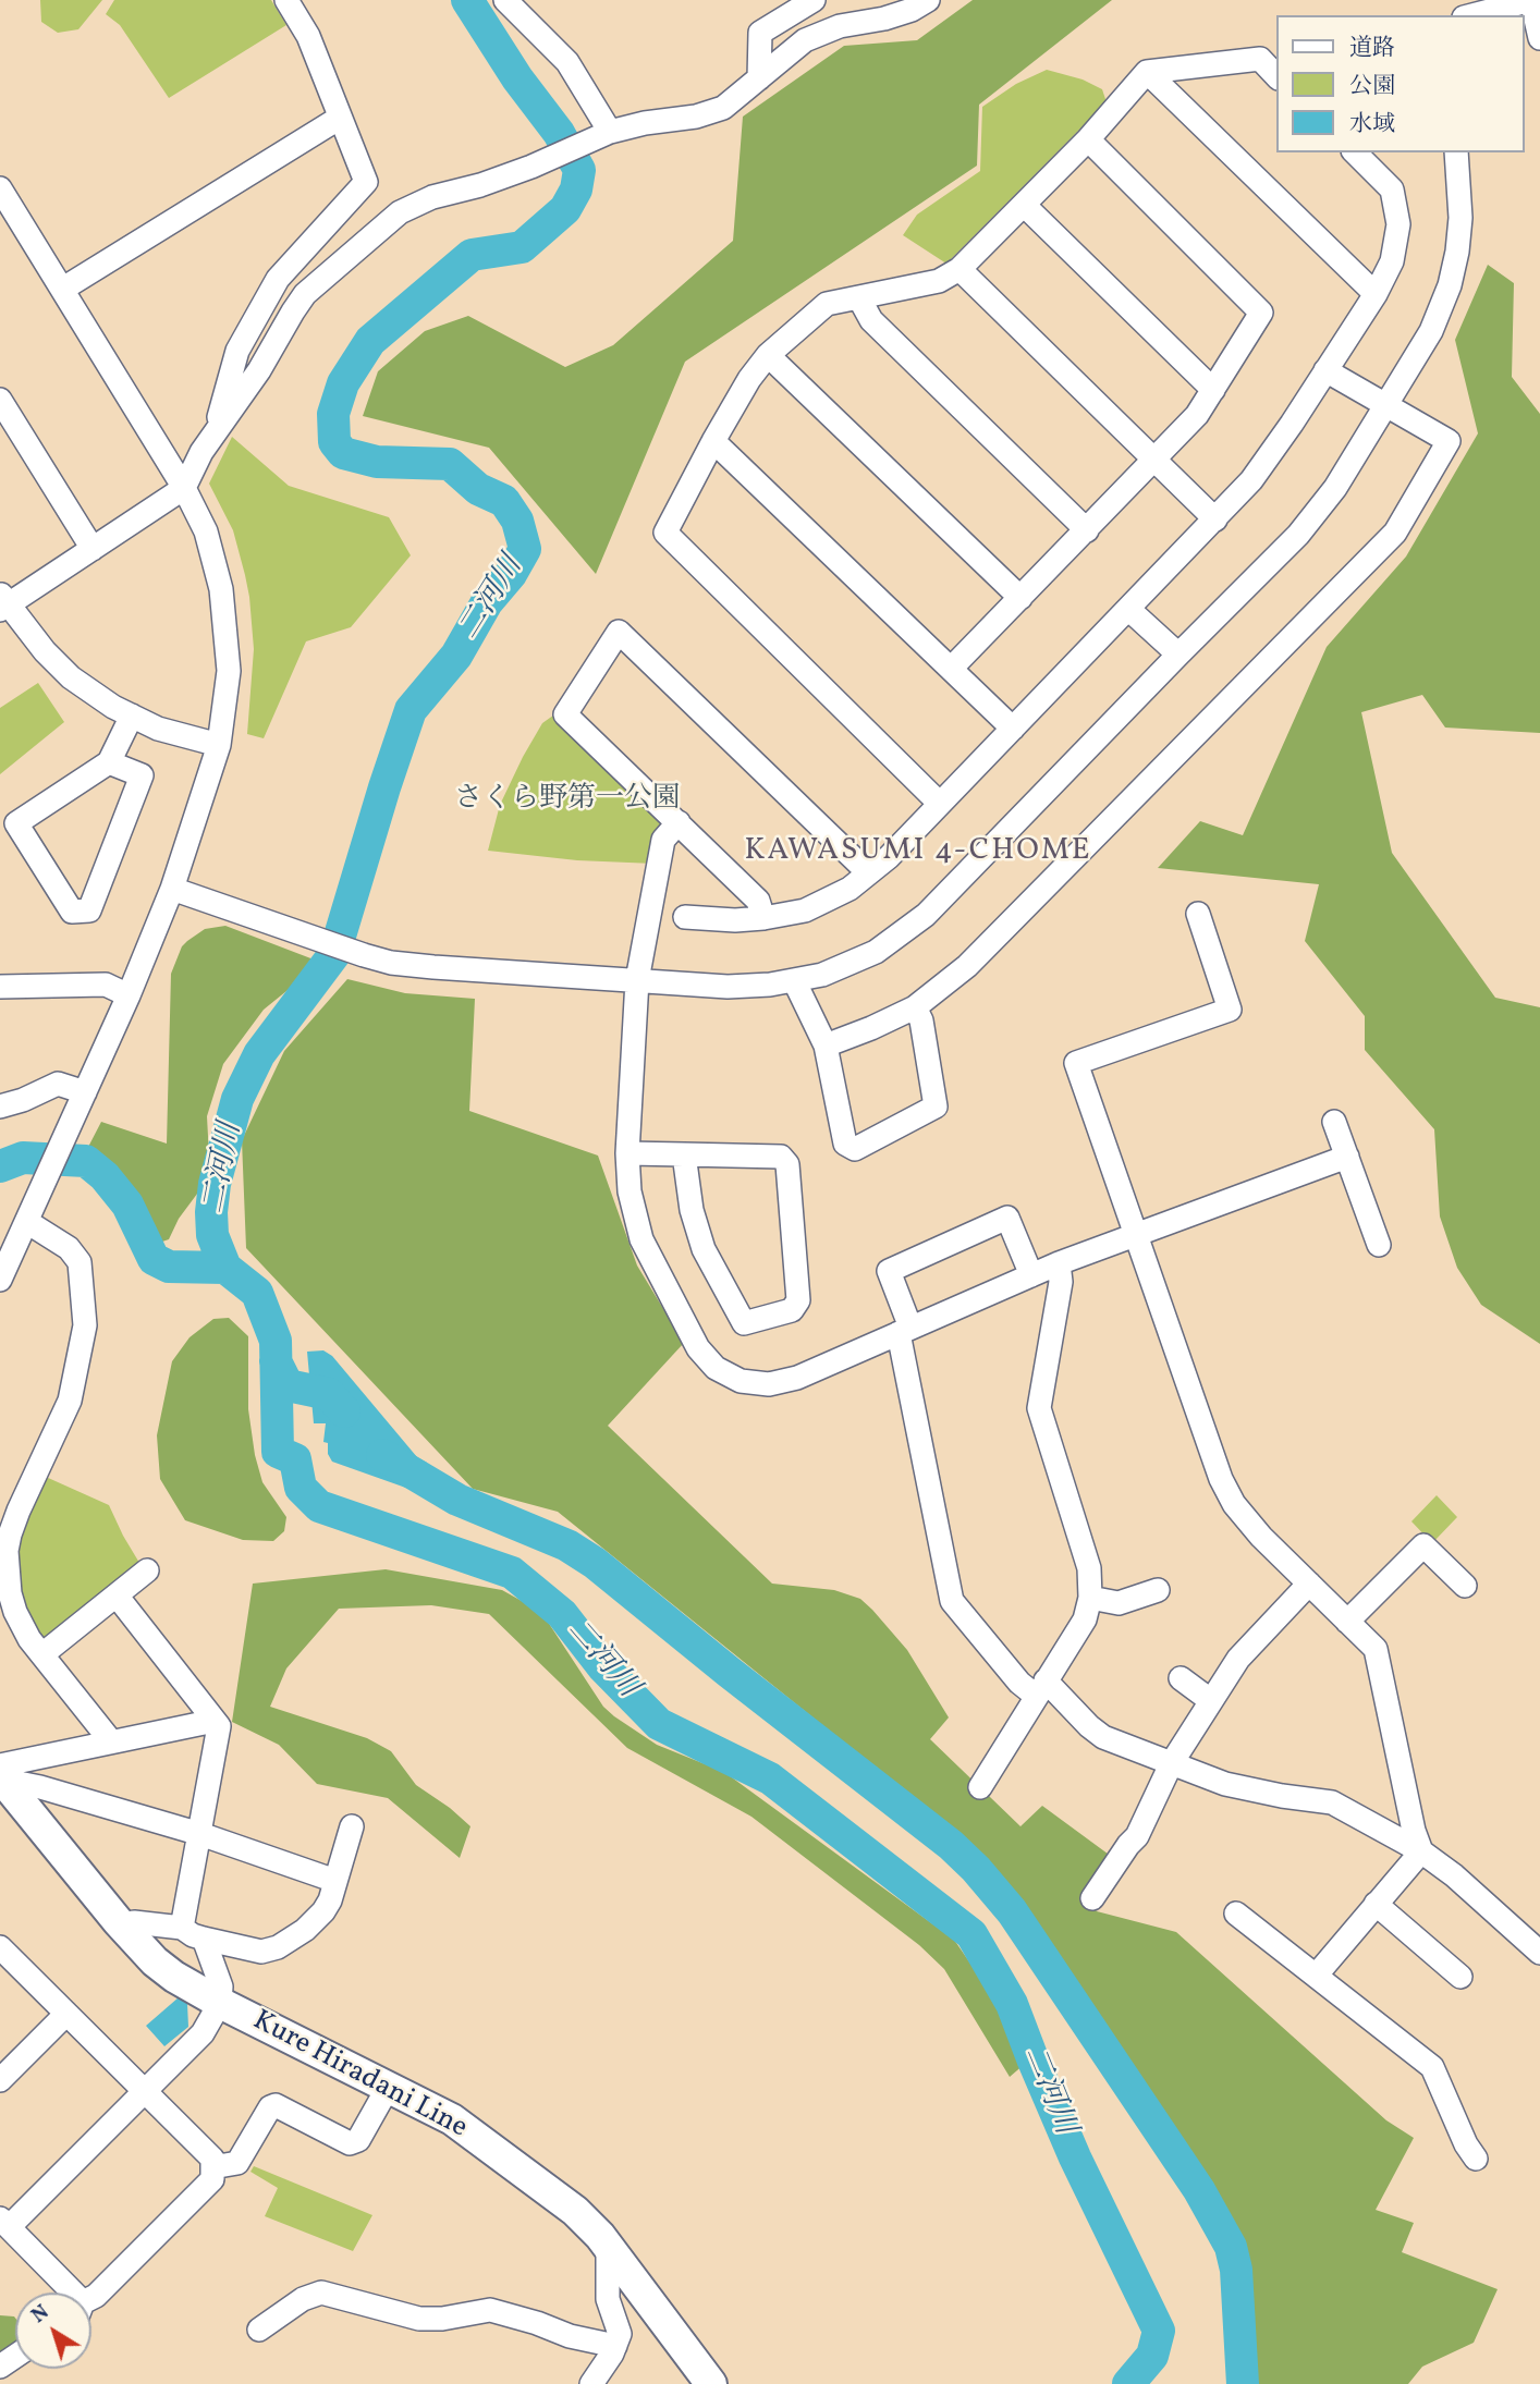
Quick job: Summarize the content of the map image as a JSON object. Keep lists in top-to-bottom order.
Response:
{
  "streets": {
    "main road": ["Kure Hiradani Line"]
  },
  "districts": ["KAWASUMI 4-CHOME"],
  "water": ["二河川"],
  "parks": ["さくら野第一公園"],
  "legend": ["道路", "公園", "水域"],
  "north": "top left"
}
